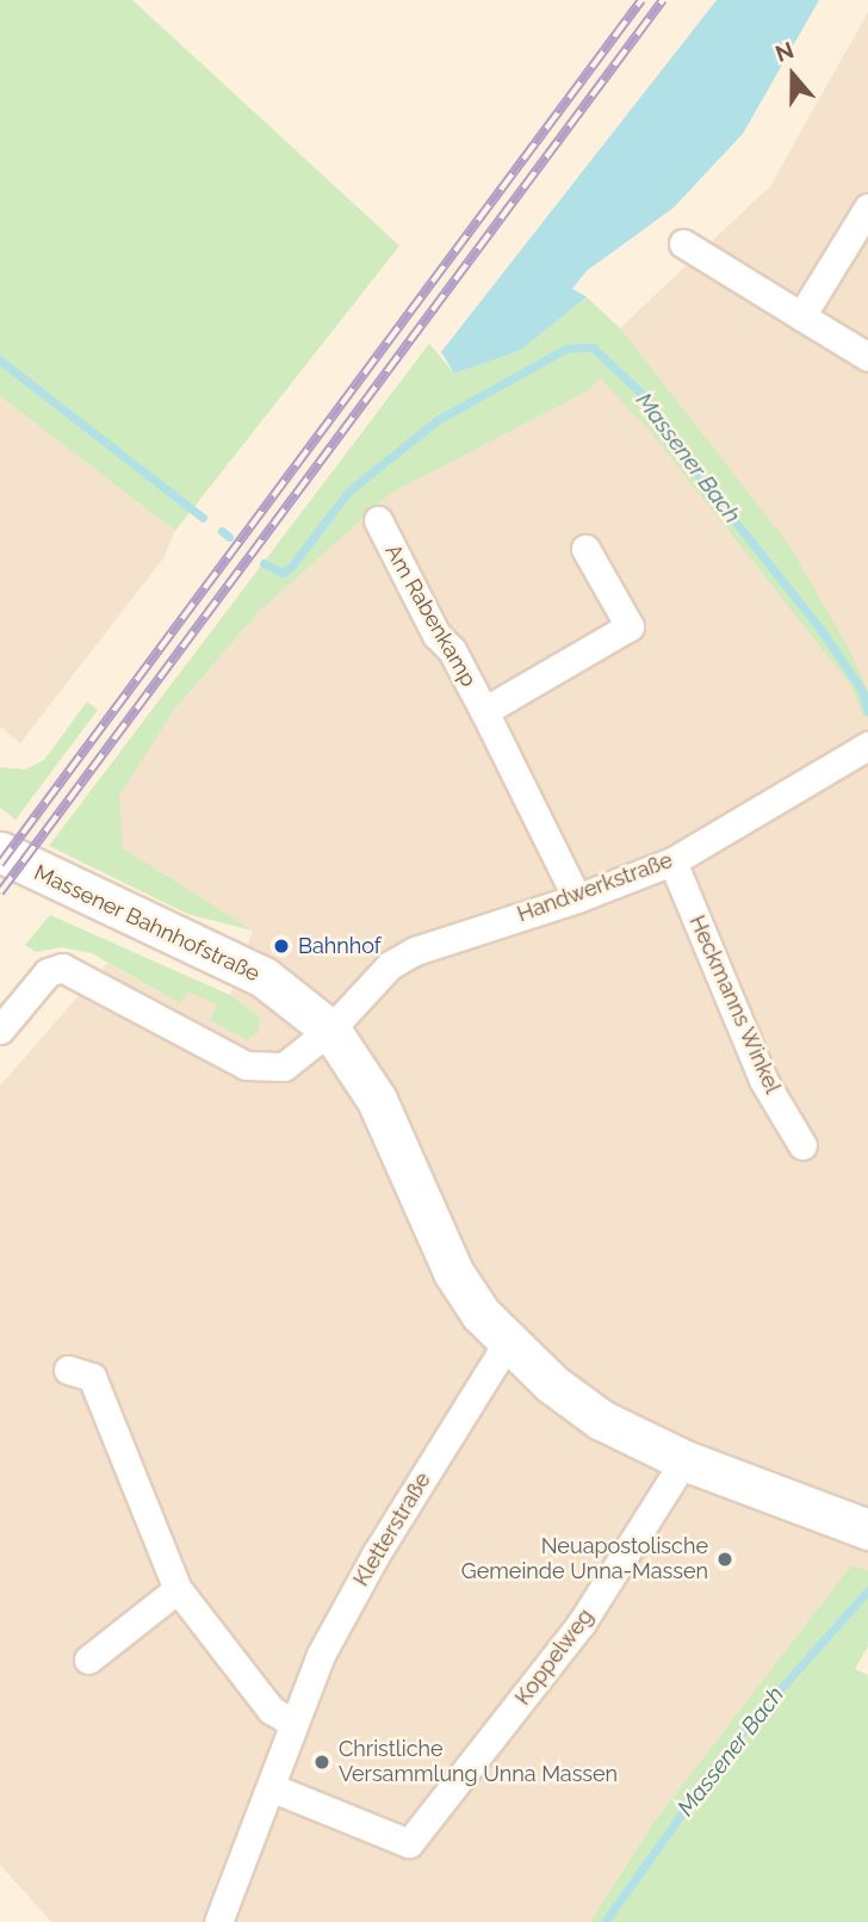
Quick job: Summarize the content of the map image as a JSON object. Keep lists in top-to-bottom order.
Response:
{
  "streets": {
    "main road": ["Massener Bahnhofstraße"],
    "street": [
      "Am Rabenkamp",
      "Handwerkstraße",
      "Heckmanns Winkel",
      "Kletterstraße",
      "Koppelweg"
    ]
  },
  "crossings": [
    ["Am Rabenkamp", "Handwerkstraße"],
    ["Handwerkstraße", "Massener Bahnhofstraße"],
    ["Handwerkstraße", "Heckmanns Winkel"],
    ["Massener Bahnhofstraße", "Kletterstraße"],
    ["Massener Bahnhofstraße", "Koppelweg"],
    ["Kletterstraße", "Koppelweg"]
  ],
  "water": ["Massener Bach"],
  "places": ["Bahnhof", "Neuapostolische Gemeinde Unna-Massen", "Christliche Versammlung Unna Massen"],
  "north": "top"
}
